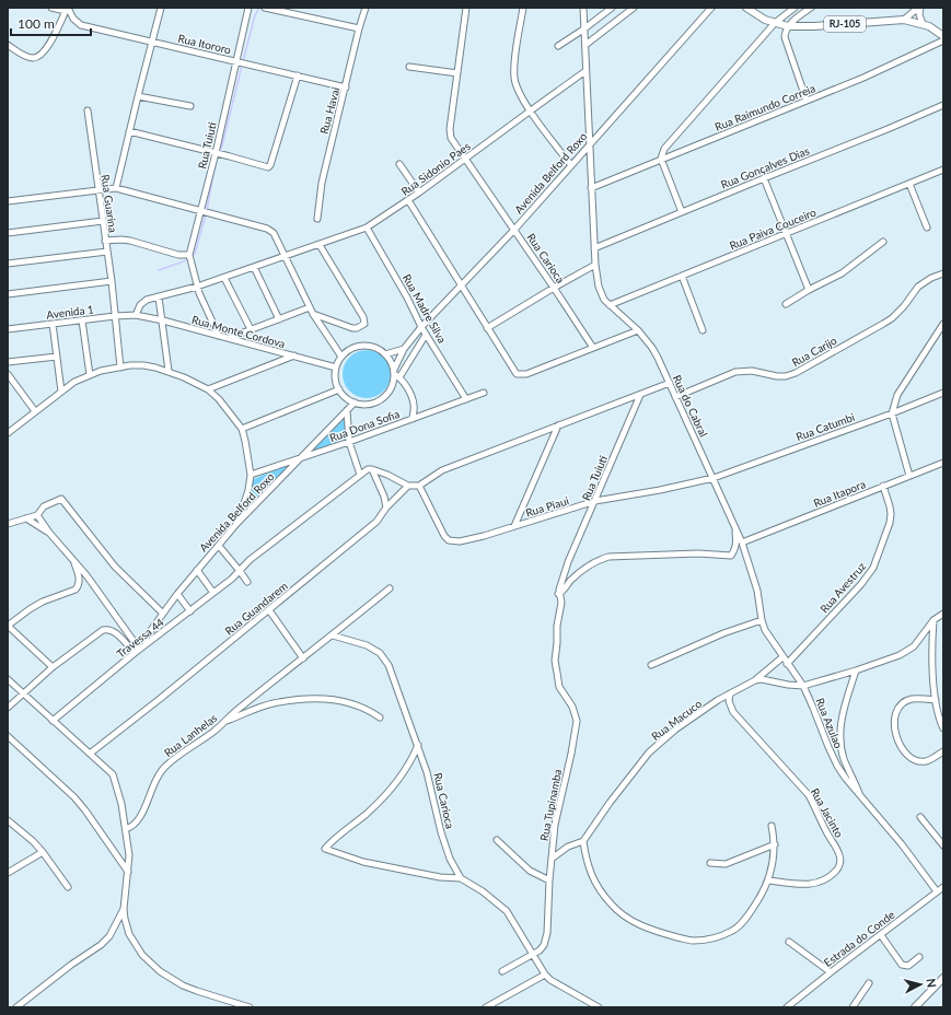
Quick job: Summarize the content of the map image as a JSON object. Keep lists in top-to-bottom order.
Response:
{
  "streets": {
    "main road": ["RJ-105"],
    "street": [
      "Rua Itororo",
      "Rua Raimundo Correia",
      "Rua Havai",
      "Rua Tuiuti",
      "Rua Gonçalves Dias",
      "Rua Sidonio Paes",
      "Avenida Belford Roxo",
      "Rua Guarina",
      "Rua Paiva Couceiro",
      "Rua Carioca",
      "Rua Madre Silva",
      "Avenida 1",
      "Rua Monte Cordova",
      "Rua Carijo",
      "Rua do Cabral",
      "Rua Dona Sofia",
      "Rua Catumbi",
      "Rua Itapora",
      "Rua Piaui",
      "Rua Avestruz",
      "Rua Guandarem",
      "Travessa 44",
      "Rua Macuco",
      "Rua Azulao",
      "Rua Lanhelas",
      "Rua Tupinamba",
      "Rua Jacinto",
      "Estrada do Conde"
    ]
  },
  "crossings": [
    ["Rua Itororo", "Rua Havai"],
    ["Rua Itororo", "Rua Tuiuti"],
    ["Rua Tuiuti", "Rua Sidonio Paes"],
    ["Rua Tuiuti", "Rua Guarina"],
    ["Rua Tuiuti", "Rua Monte Cordova"],
    ["Rua Tuiuti", "Rua Piaui"],
    ["Rua Tuiuti", "Rua Tupinamba"],
    ["Rua Sidonio Paes", "Rua Carioca"],
    ["Rua Sidonio Paes", "Rua Madre Silva"],
    ["Rua Sidonio Paes", "Avenida 1"],
    ["Rua Sidonio Paes", "Rua Monte Cordova"],
    ["Avenida Belford Roxo", "Rua Carioca"],
    ["Avenida Belford Roxo", "Rua Madre Silva"],
    ["Avenida Belford Roxo", "Rua Monte Cordova"],
    ["Avenida Belford Roxo", "Rua Dona Sofia"],
    ["Avenida Belford Roxo", "Travessa 44"],
    ["Rua Paiva Couceiro", "Rua do Cabral"],
    ["Rua Carioca", "Rua Lanhelas"],
    ["Rua Carioca", "Rua Tupinamba"],
    ["Rua Madre Silva", "Rua Dona Sofia"],
    ["Avenida 1", "Rua Monte Cordova"],
    ["Rua Carijo", "Rua do Cabral"],
    ["Rua do Cabral", "Rua Catumbi"],
    ["Rua do Cabral", "Rua Itapora"],
    ["Rua do Cabral", "Rua Piaui"],
    ["Rua do Cabral", "Rua Azulao"],
    ["Rua Catumbi", "Rua Piaui"],
    ["Rua Itapora", "Rua Avestruz"],
    ["Rua Itapora", "Rua Azulao"],
    ["Rua Avestruz", "Rua Azulao"],
    ["Rua Macuco", "Rua Azulao"],
    ["Rua Macuco", "Rua Jacinto"],
    ["Rua Azulao", "Estrada do Conde"]
  ],
  "scale_bar": "100 m",
  "north": "right"
}
